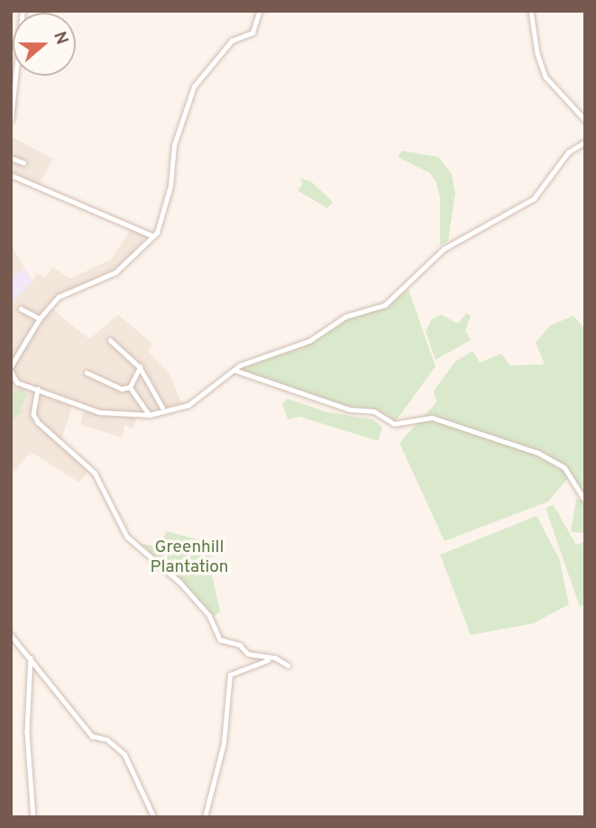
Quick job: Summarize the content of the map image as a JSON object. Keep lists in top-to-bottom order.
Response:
{
  "parks": ["Greenhill Plantation"],
  "north": "right"
}
